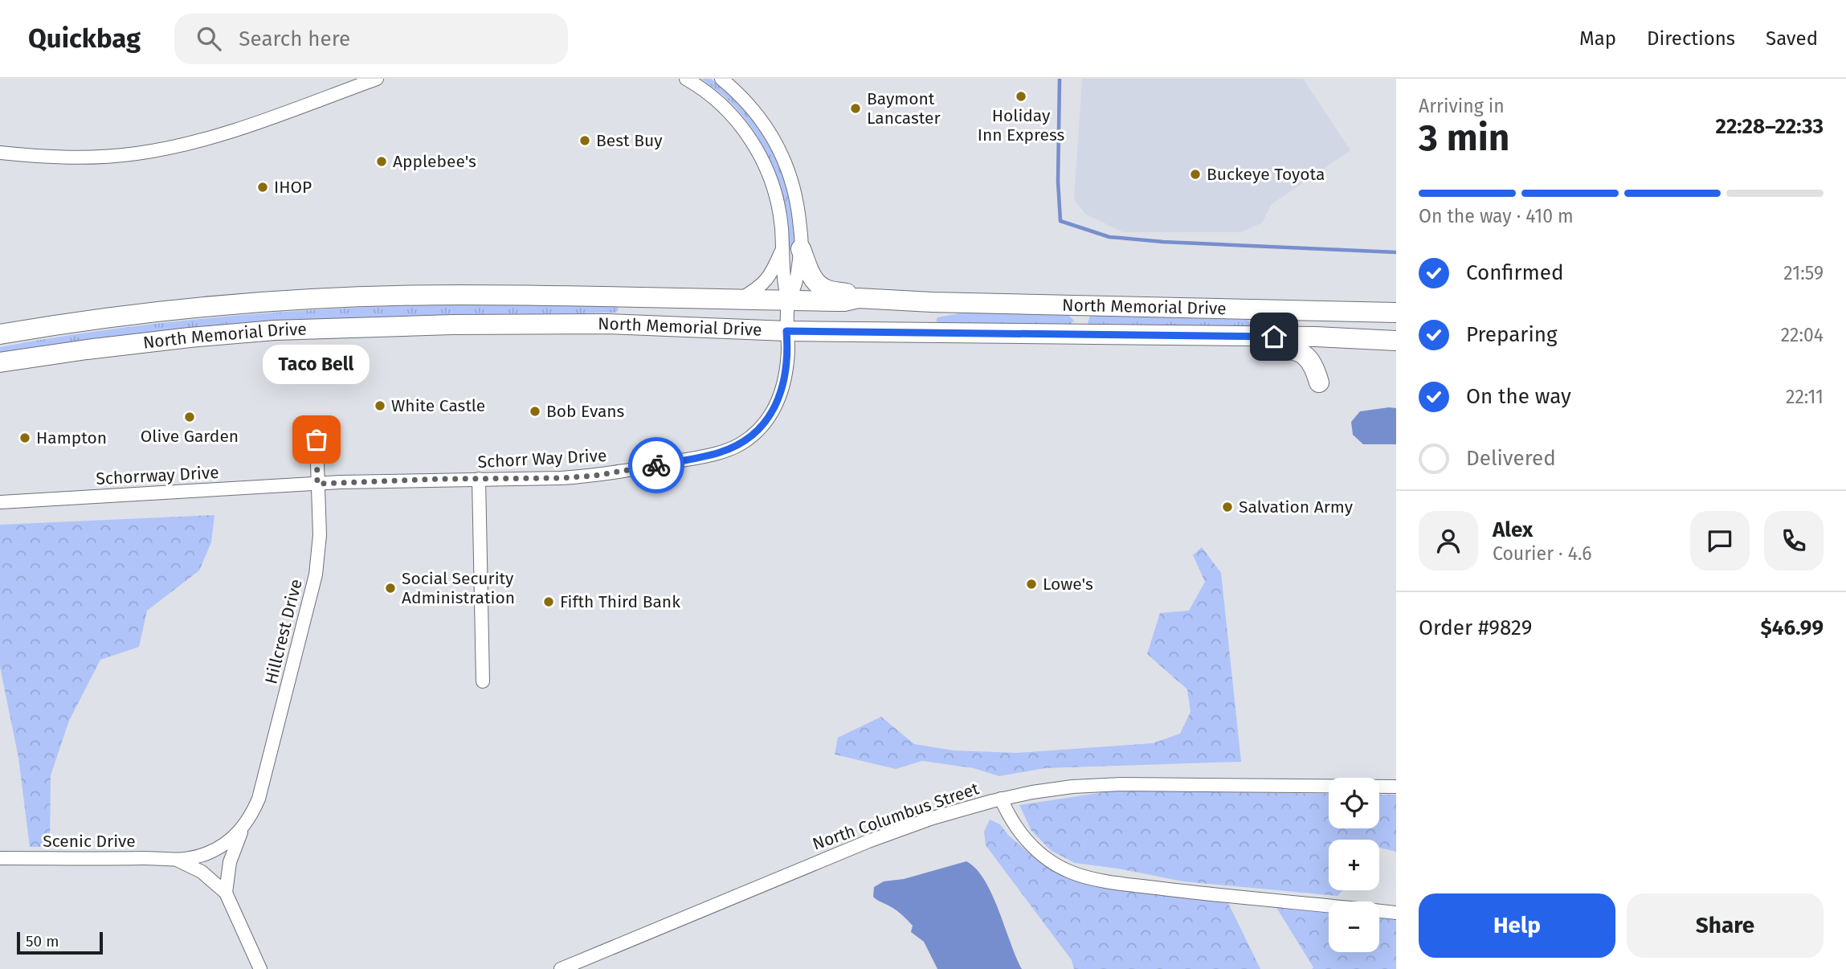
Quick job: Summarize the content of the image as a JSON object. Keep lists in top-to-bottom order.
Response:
{
  "streets": {
    "main road": ["North Memorial Drive"],
    "street": [
      "Schorr Way Drive",
      "Schorrway Drive",
      "Hillcrest Drive",
      "North Columbus Street",
      "Scenic Drive"
    ]
  },
  "crossings": [
    ["North Memorial Drive", "Schorr Way Drive"],
    ["Schorr Way Drive", "Schorrway Drive"],
    ["Schorr Way Drive", "Hillcrest Drive"],
    ["Schorrway Drive", "Hillcrest Drive"],
    ["Hillcrest Drive", "Scenic Drive"]
  ],
  "places": [
    "Holiday Inn Express",
    "Baymont Lancaster",
    "Best Buy",
    "Applebee's",
    "Buckeye Toyota",
    "IHOP",
    "White Castle",
    "Bob Evans",
    "Olive Garden",
    "Hampton",
    "Taco Bell",
    "Salvation Army",
    "Lowe's",
    "Social Security Administration",
    "Fifth Third Bank"
  ],
  "scale_bar": "50 m",
  "page": {
    "header": "Quickbag",
    "search": "Search here",
    "nav": ["Map", "Directions", "Saved"],
    "heading": ["3 min", "Arriving in", "22:28–22:33"],
    "panel": [
      "Alex",
      "Courier · 4.6",
      "Order #9829",
      "$46.99"
    ],
    "bar": "On the way · 410 m",
    "list": [
      ["Confirmed", "21:59"],
      ["Preparing", "22:04"],
      ["On the way", "22:11"],
      "Delivered"
    ],
    "bubble": "Taco Bell",
    "map_buttons": ["+", "−"],
    "buttons": ["Help", "Share"],
    "scale": "50 m"
  }
}
